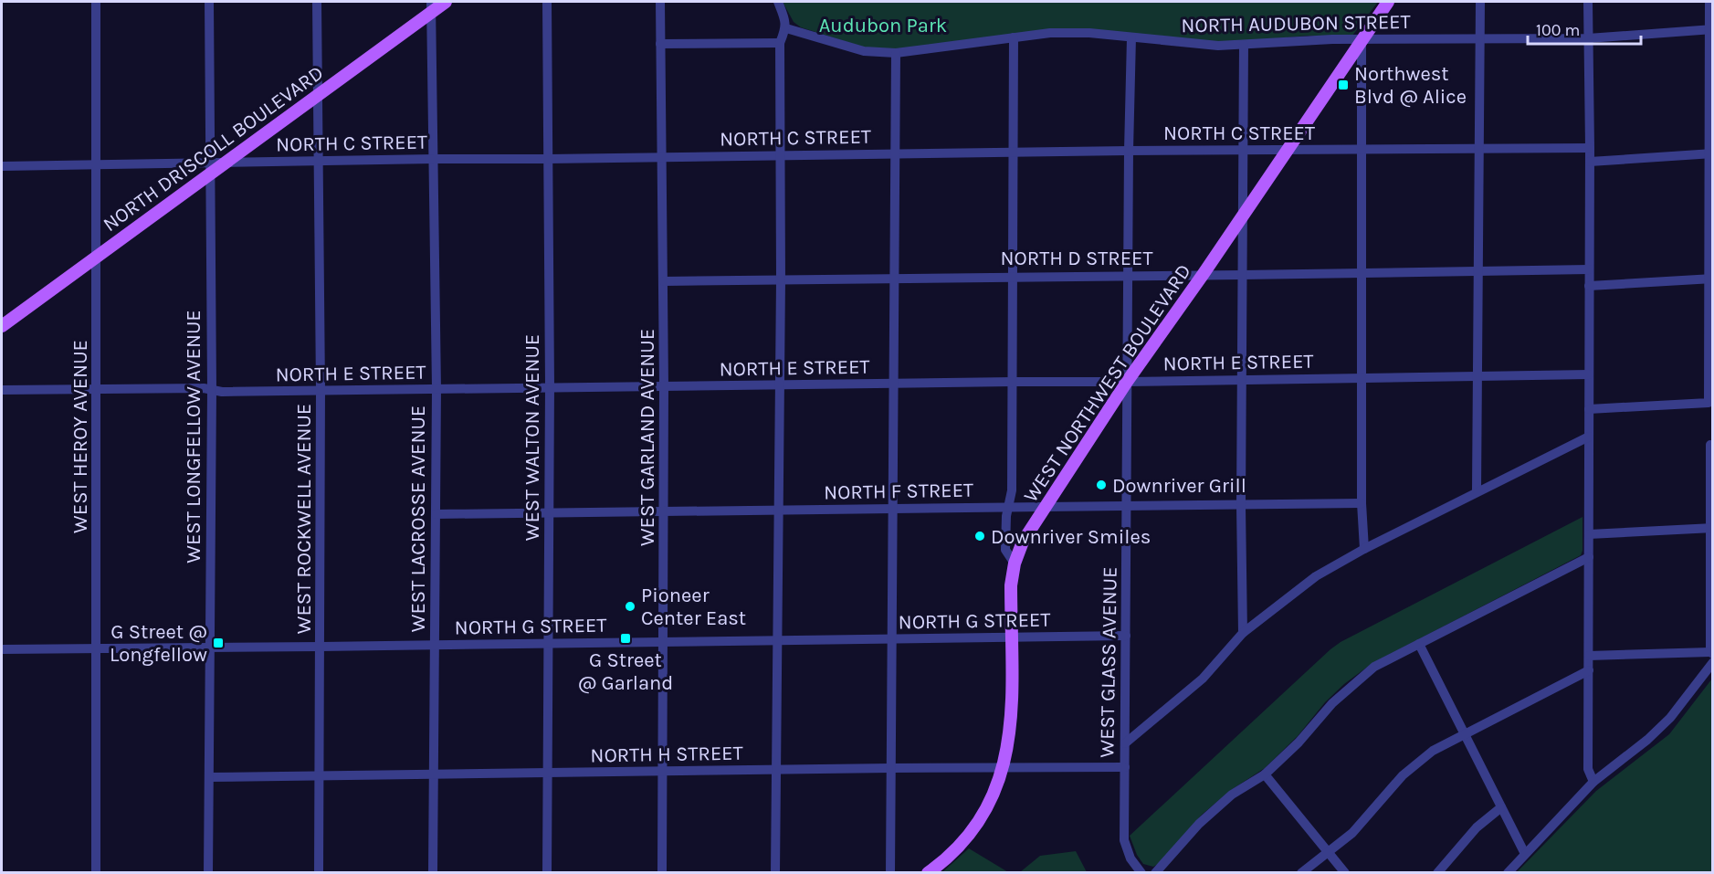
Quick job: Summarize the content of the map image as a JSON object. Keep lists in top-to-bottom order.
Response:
{
  "streets": {
    "main road": ["NORTH DRISCOLL BOULEVARD", "WEST NORTHWEST BOULEVARD"],
    "street": [
      "NORTH AUDUBON STREET",
      "NORTH C STREET",
      "NORTH D STREET",
      "NORTH E STREET",
      "WEST HEROY AVENUE",
      "WEST LONGFELLOW AVENUE",
      "WEST WALTON AVENUE",
      "WEST GARLAND AVENUE",
      "NORTH F STREET",
      "WEST ROCKWELL AVENUE",
      "WEST LACROSSE AVENUE",
      "NORTH G STREET",
      "WEST GLASS AVENUE",
      "NORTH H STREET"
    ]
  },
  "crossings": [
    ["NORTH AUDUBON STREET", "WEST NORTHWEST BOULEVARD"],
    ["NORTH AUDUBON STREET", "WEST GLASS AVENUE"],
    ["NORTH C STREET", "NORTH DRISCOLL BOULEVARD"],
    ["NORTH C STREET", "WEST NORTHWEST BOULEVARD"],
    ["NORTH C STREET", "WEST WALTON AVENUE"],
    ["NORTH C STREET", "WEST GARLAND AVENUE"],
    ["NORTH C STREET", "WEST ROCKWELL AVENUE"],
    ["NORTH C STREET", "WEST LACROSSE AVENUE"],
    ["NORTH C STREET", "WEST GLASS AVENUE"],
    ["NORTH DRISCOLL BOULEVARD", "WEST HEROY AVENUE"],
    ["NORTH DRISCOLL BOULEVARD", "WEST LONGFELLOW AVENUE"],
    ["NORTH DRISCOLL BOULEVARD", "WEST ROCKWELL AVENUE"],
    ["NORTH DRISCOLL BOULEVARD", "WEST LACROSSE AVENUE"],
    ["NORTH D STREET", "WEST NORTHWEST BOULEVARD"],
    ["NORTH D STREET", "WEST GARLAND AVENUE"],
    ["NORTH D STREET", "WEST GLASS AVENUE"],
    ["NORTH E STREET", "WEST NORTHWEST BOULEVARD"],
    ["NORTH E STREET", "WEST HEROY AVENUE"],
    ["NORTH E STREET", "WEST LONGFELLOW AVENUE"],
    ["NORTH E STREET", "WEST WALTON AVENUE"],
    ["NORTH E STREET", "WEST GARLAND AVENUE"],
    ["NORTH E STREET", "WEST ROCKWELL AVENUE"],
    ["NORTH E STREET", "WEST LACROSSE AVENUE"],
    ["NORTH E STREET", "WEST GLASS AVENUE"],
    ["WEST NORTHWEST BOULEVARD", "NORTH F STREET"],
    ["WEST NORTHWEST BOULEVARD", "NORTH G STREET"],
    ["WEST NORTHWEST BOULEVARD", "WEST GLASS AVENUE"],
    ["WEST NORTHWEST BOULEVARD", "NORTH H STREET"],
    ["WEST HEROY AVENUE", "NORTH G STREET"],
    ["WEST LONGFELLOW AVENUE", "NORTH G STREET"],
    ["WEST LONGFELLOW AVENUE", "NORTH H STREET"],
    ["WEST WALTON AVENUE", "NORTH F STREET"],
    ["WEST WALTON AVENUE", "NORTH G STREET"],
    ["WEST WALTON AVENUE", "NORTH H STREET"],
    ["WEST GARLAND AVENUE", "NORTH F STREET"],
    ["WEST GARLAND AVENUE", "NORTH G STREET"],
    ["WEST GARLAND AVENUE", "NORTH H STREET"],
    ["NORTH F STREET", "WEST LACROSSE AVENUE"],
    ["NORTH F STREET", "WEST GLASS AVENUE"],
    ["WEST ROCKWELL AVENUE", "NORTH G STREET"],
    ["WEST ROCKWELL AVENUE", "NORTH H STREET"],
    ["WEST LACROSSE AVENUE", "NORTH G STREET"],
    ["WEST LACROSSE AVENUE", "NORTH H STREET"],
    ["NORTH G STREET", "WEST GLASS AVENUE"],
    ["WEST GLASS AVENUE", "NORTH H STREET"]
  ],
  "parks": ["Audubon Park"],
  "places": {
    "transit": ["Northwest Blvd @ Alice", "G Street @ Garland", "G Street @ Longfellow"],
    "other": ["Downriver Grill", "Downriver Smiles", "Pioneer Center East"]
  },
  "scale_bar": "100 m"
}
